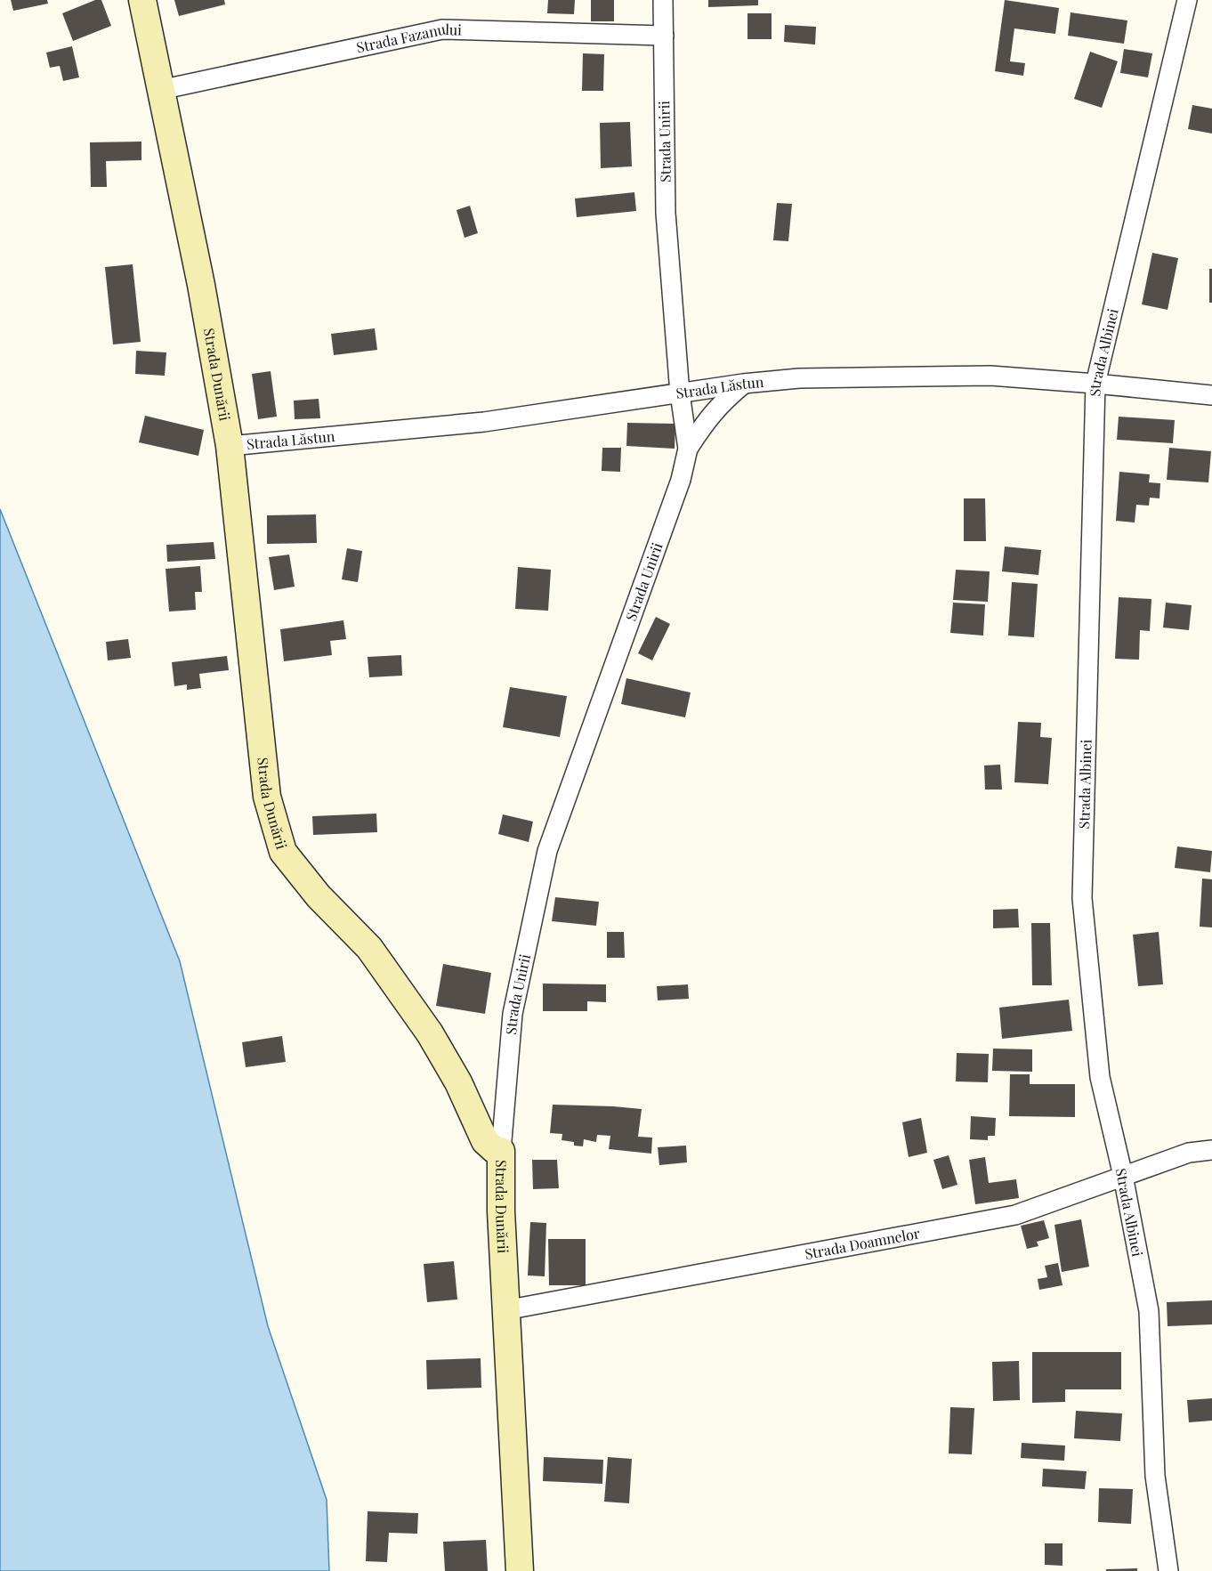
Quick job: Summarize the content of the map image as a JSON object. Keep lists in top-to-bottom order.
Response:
{
  "streets": {
    "main road": ["Strada Dunării"],
    "street": [
      "Strada Fazanului",
      "Strada Unirii",
      "Strada Albinei",
      "Strada Lăstun",
      "Strada Doamnelor"
    ]
  },
  "crossings": [
    ["Strada Fazanului", "Strada Unirii"],
    ["Strada Fazanului", "Strada Dunării"],
    ["Strada Unirii", "Strada Dunării"],
    ["Strada Unirii", "Strada Lăstun"],
    ["Strada Albinei", "Strada Lăstun"],
    ["Strada Albinei", "Strada Doamnelor"],
    ["Strada Dunării", "Strada Lăstun"],
    ["Strada Dunării", "Strada Doamnelor"]
  ]
}
